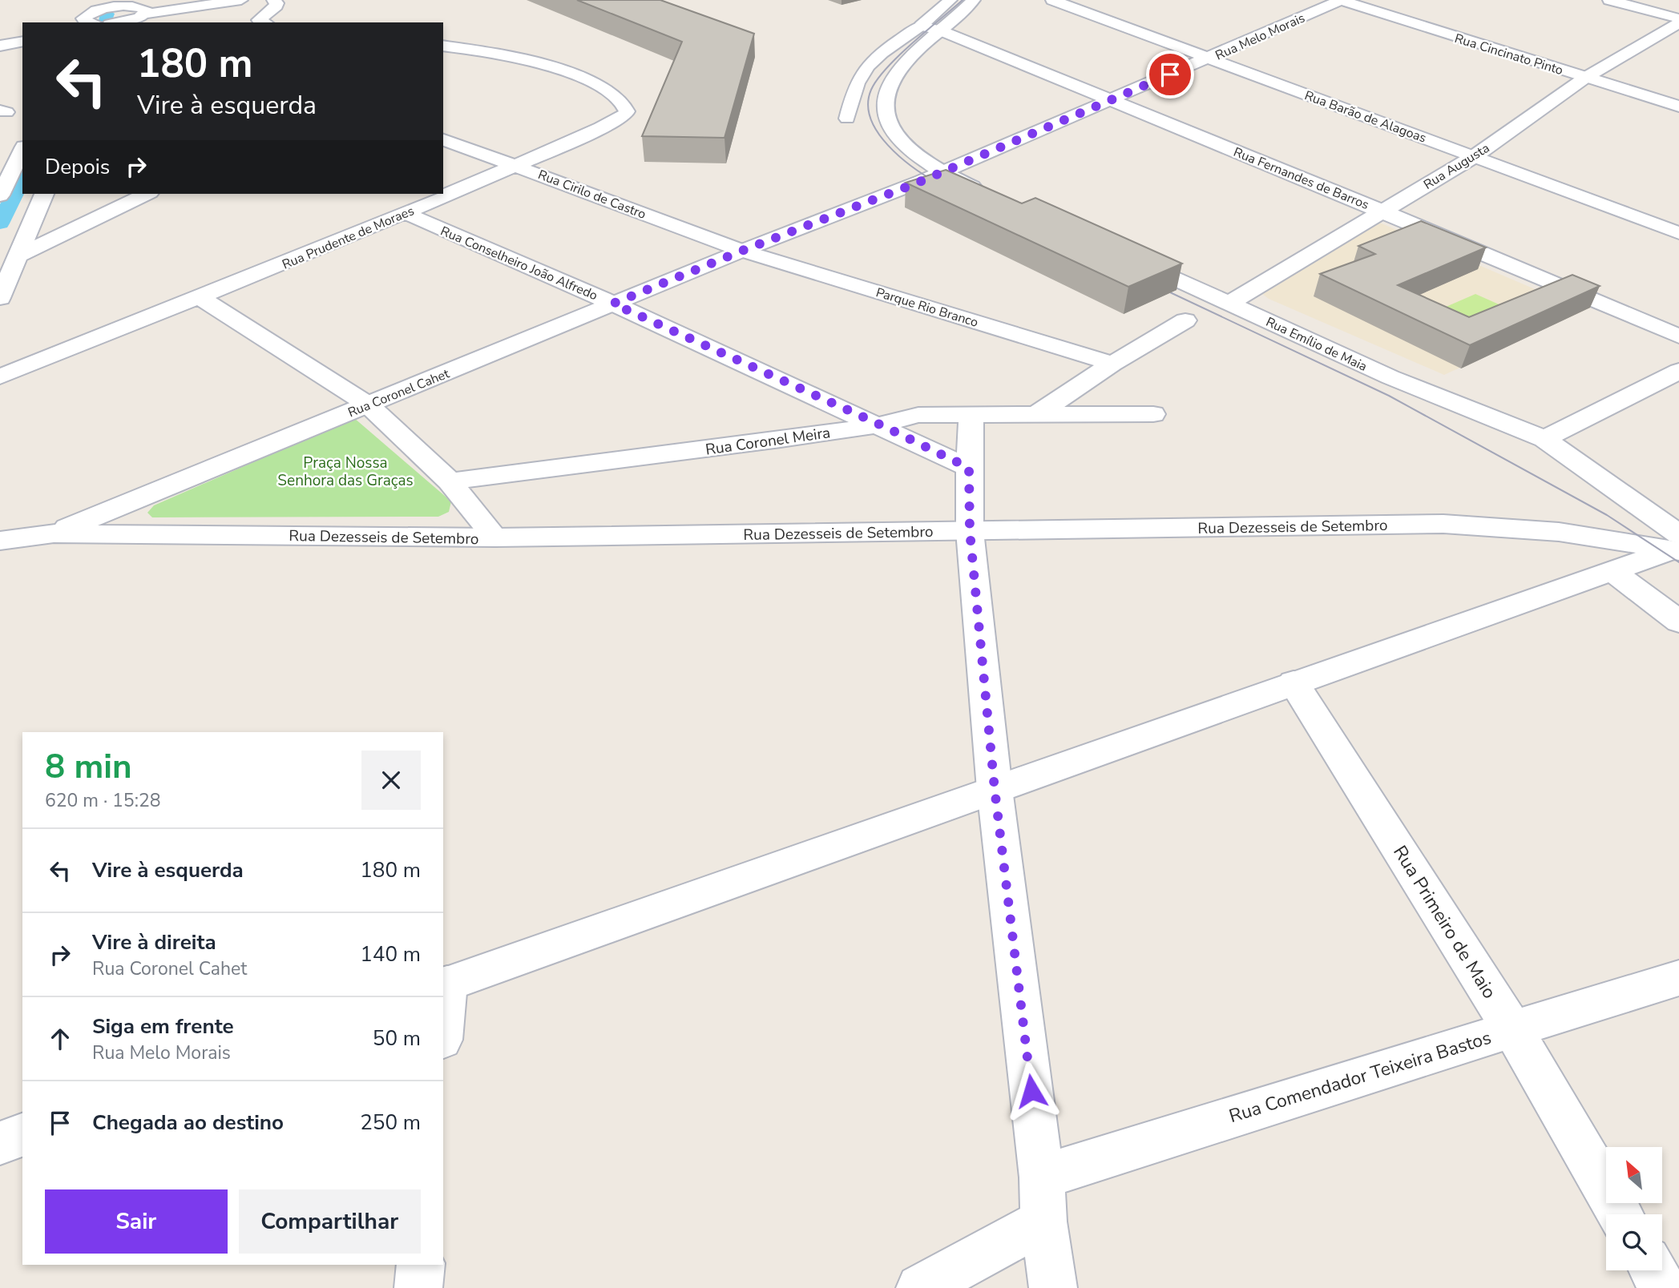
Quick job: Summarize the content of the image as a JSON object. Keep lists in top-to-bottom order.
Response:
{
  "streets": {
    "street": [
      "Rua Melo Morais",
      "Rua Cincinato Pinto",
      "Rua Barão de Alagoas",
      "Rua Augusta",
      "Rua Fernandes de Barros",
      "Rua Cirilo de Castro",
      "Rua Prudente de Moraes",
      "Rua Conselheiro João Alfredo",
      "Parque Rio Branco",
      "Rua Emílio de Maia",
      "Rua Coronel Cahet",
      "Rua Coronel Meira",
      "Rua Dezesseis de Setembro",
      "Rua Primeiro de Maio",
      "Rua Comendador Teixeira Bastos"
    ]
  },
  "crossings": [
    ["Rua Melo Morais", "Rua Cincinato Pinto"],
    ["Rua Melo Morais", "Rua Barão de Alagoas"],
    ["Rua Melo Morais", "Rua Fernandes de Barros"],
    ["Rua Melo Morais", "Rua Cirilo de Castro"],
    ["Rua Melo Morais", "Parque Rio Branco"],
    ["Rua Melo Morais", "Rua Coronel Cahet"],
    ["Rua Cincinato Pinto", "Rua Augusta"],
    ["Rua Barão de Alagoas", "Rua Augusta"],
    ["Rua Augusta", "Rua Fernandes de Barros"],
    ["Rua Augusta", "Rua Emílio de Maia"],
    ["Rua Cirilo de Castro", "Rua Prudente de Moraes"],
    ["Rua Cirilo de Castro", "Parque Rio Branco"],
    ["Rua Cirilo de Castro", "Rua Coronel Cahet"],
    ["Rua Prudente de Moraes", "Rua Conselheiro João Alfredo"],
    ["Rua Conselheiro João Alfredo", "Rua Coronel Cahet"],
    ["Rua Conselheiro João Alfredo", "Rua Coronel Meira"],
    ["Parque Rio Branco", "Rua Coronel Cahet"],
    ["Rua Emílio de Maia", "Rua Dezesseis de Setembro"],
    ["Rua Coronel Cahet", "Rua Dezesseis de Setembro"],
    ["Rua Primeiro de Maio", "Rua Comendador Teixeira Bastos"]
  ],
  "parks": ["Praça Nossa Senhora das Graças"],
  "north": "top left",
  "page": {
    "turn": ["180 m", "Vire à esquerda"],
    "then": "Depois",
    "heading": ["8 min", "620 m · 15:28"],
    "list": [
      {
        "name": "Vire à esquerda",
        "value": "180 m"
      },
      {
        "name": "Vire à direita",
        "note": "Rua Coronel Cahet",
        "value": "140 m"
      },
      {
        "name": "Siga em frente",
        "note": "Rua Melo Morais",
        "value": "50 m"
      },
      {
        "name": "Chegada ao destino",
        "value": "250 m"
      }
    ],
    "buttons": ["Sair", "Compartilhar"]
  }
}
